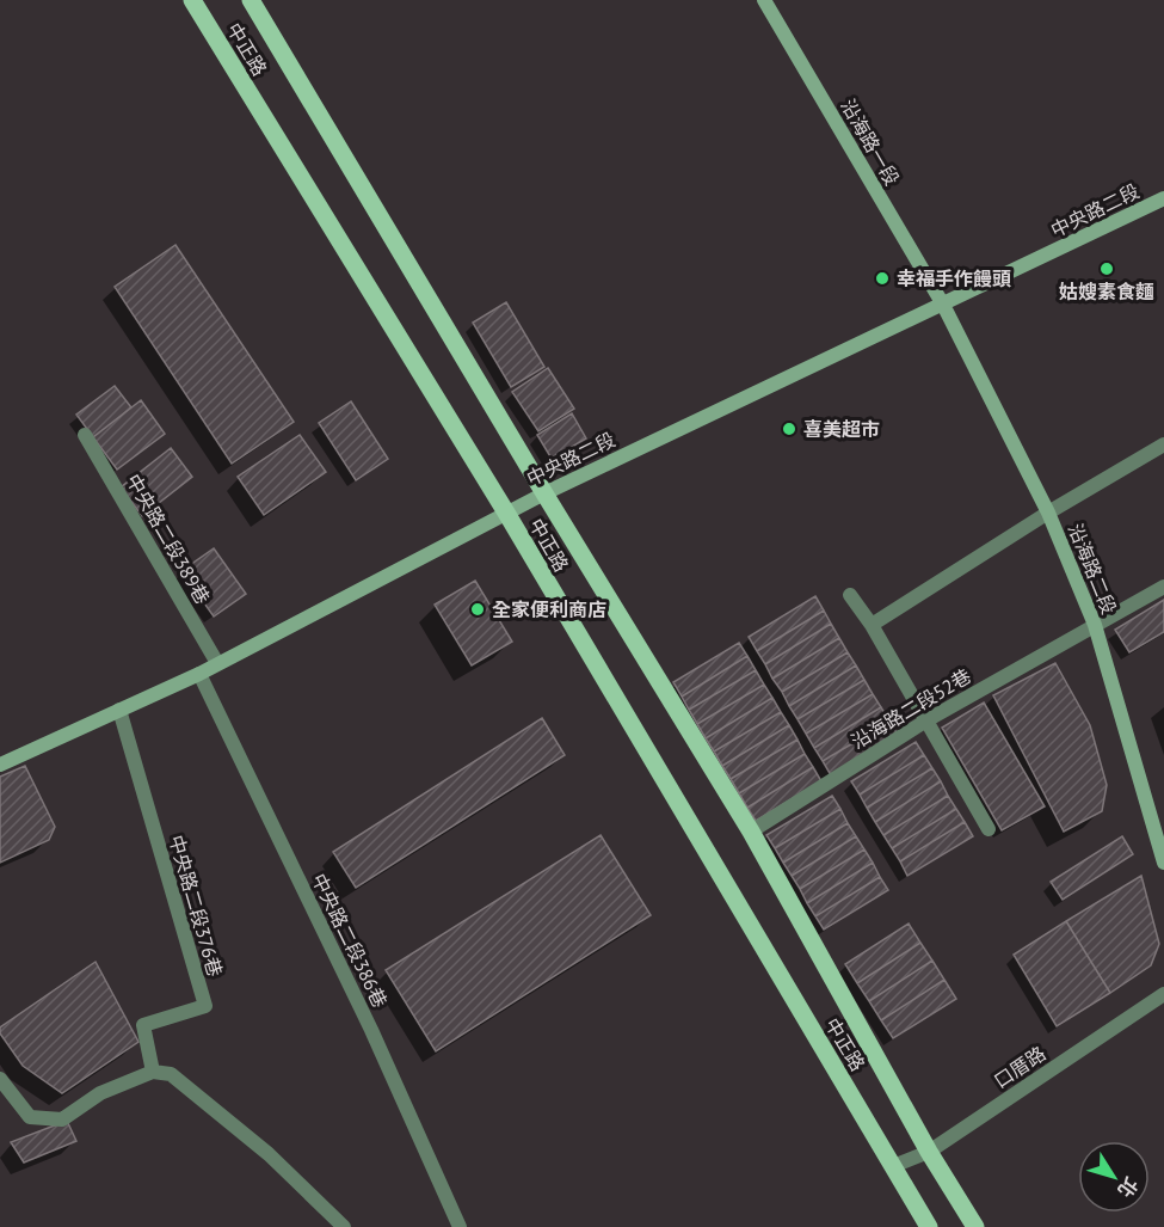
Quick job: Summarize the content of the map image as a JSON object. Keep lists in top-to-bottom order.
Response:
{
  "streets": {
    "main road": ["中正路"],
    "street": [
      "沿海路一段",
      "中央路二段",
      "中央路二段389巷",
      "沿海路二段",
      "沿海路二段52巷",
      "中央路二段376巷",
      "中央路二段386巷",
      "口厝路"
    ]
  },
  "crossings": [
    ["中正路", "中央路二段"],
    ["中正路", "沿海路二段52巷"],
    ["中正路", "口厝路"],
    ["沿海路一段", "中央路二段"],
    ["沿海路一段", "沿海路二段"],
    ["中央路二段", "中央路二段389巷"],
    ["中央路二段", "沿海路二段"],
    ["中央路二段", "中央路二段376巷"],
    ["中央路二段", "中央路二段386巷"],
    ["沿海路二段", "沿海路二段52巷"]
  ],
  "places": [
    "姑嫂素食麵",
    "幸福手作饅頭",
    "喜美超市",
    "全家便利商店"
  ],
  "north": "bottom right"
}
